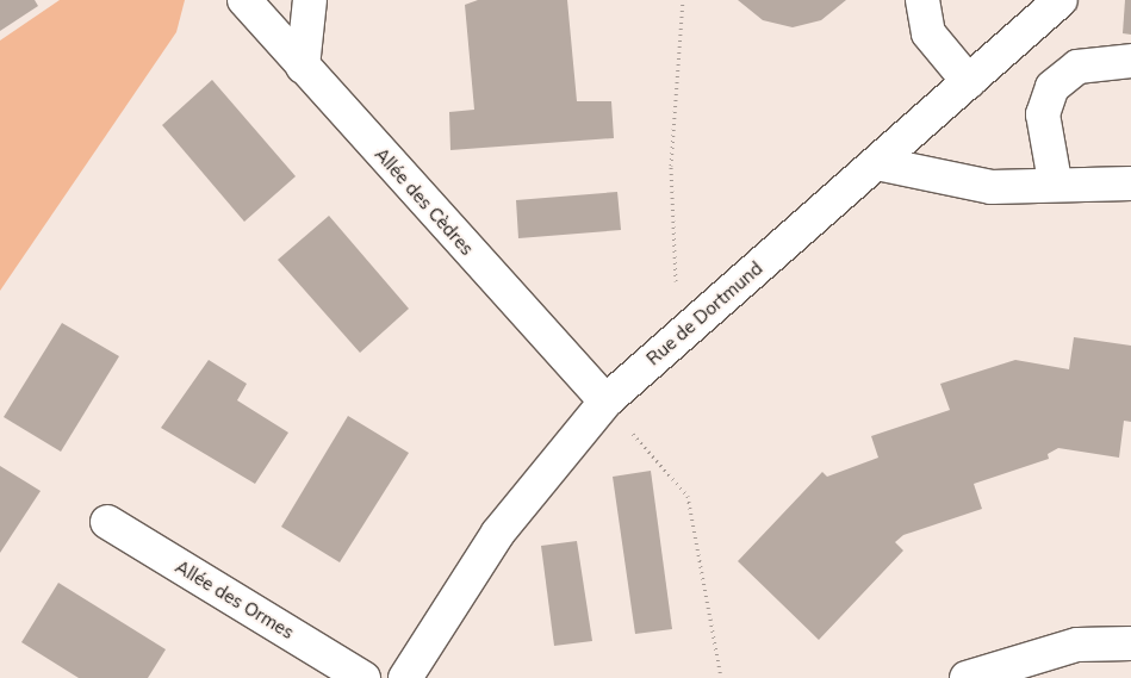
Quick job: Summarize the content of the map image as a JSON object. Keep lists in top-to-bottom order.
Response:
{
  "streets": {
    "street": ["Allée des Cèdres", "Rue de Dortmund", "Allée des Ormes"]
  },
  "crossings": [
    ["Allée des Cèdres", "Rue de Dortmund"]
  ]
}
